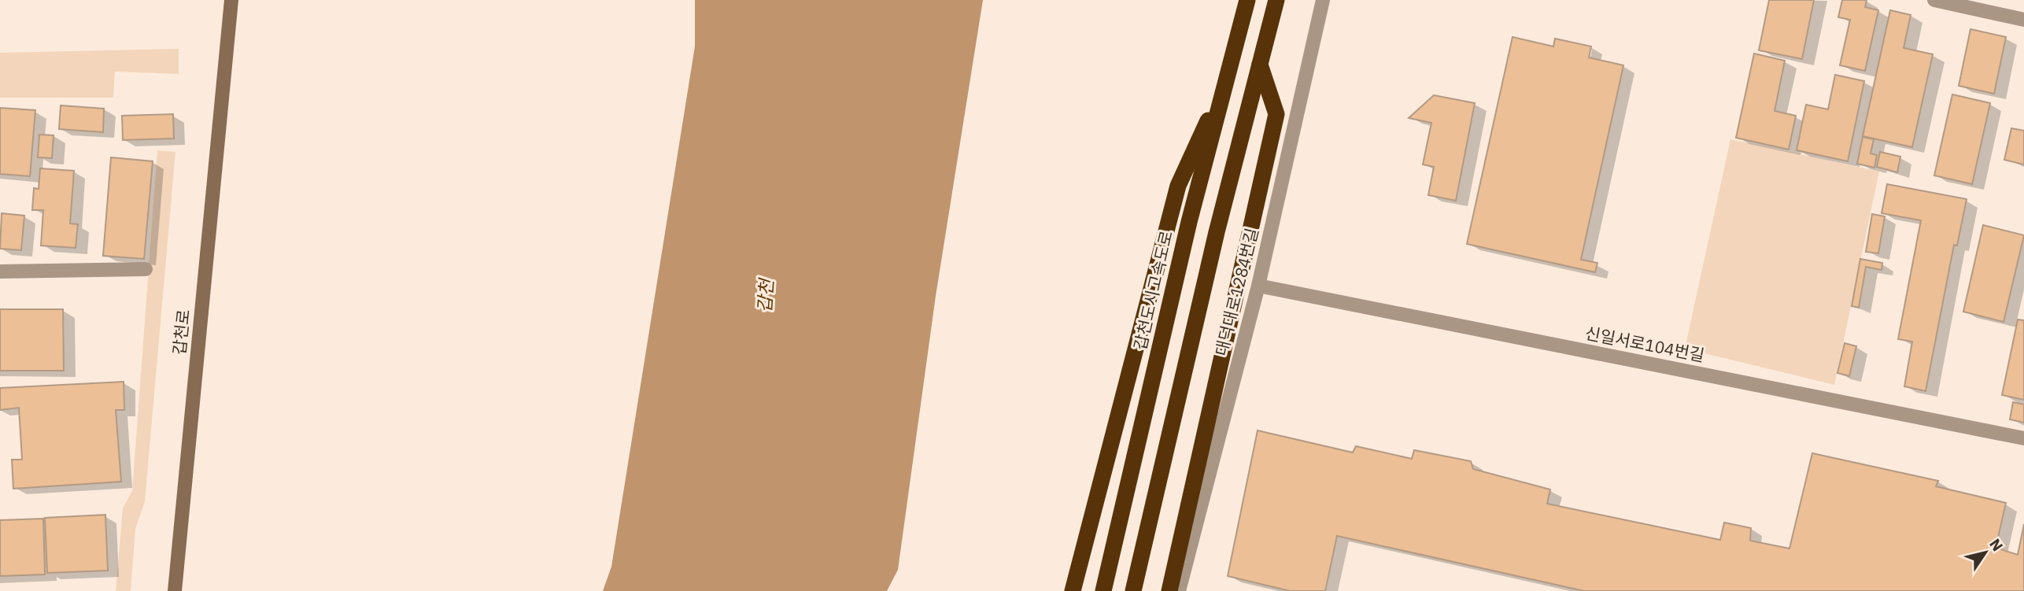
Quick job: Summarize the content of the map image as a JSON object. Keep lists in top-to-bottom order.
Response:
{
  "streets": {
    "highway": ["갑천도시고속도로"],
    "main road": ["갑천로"],
    "street": ["대덕대로1284번길", "신일서로104번길"]
  },
  "crossings": [
    ["대덕대로1284번길", "신일서로104번길"]
  ],
  "water": ["갑천"],
  "north": "top right"
}
